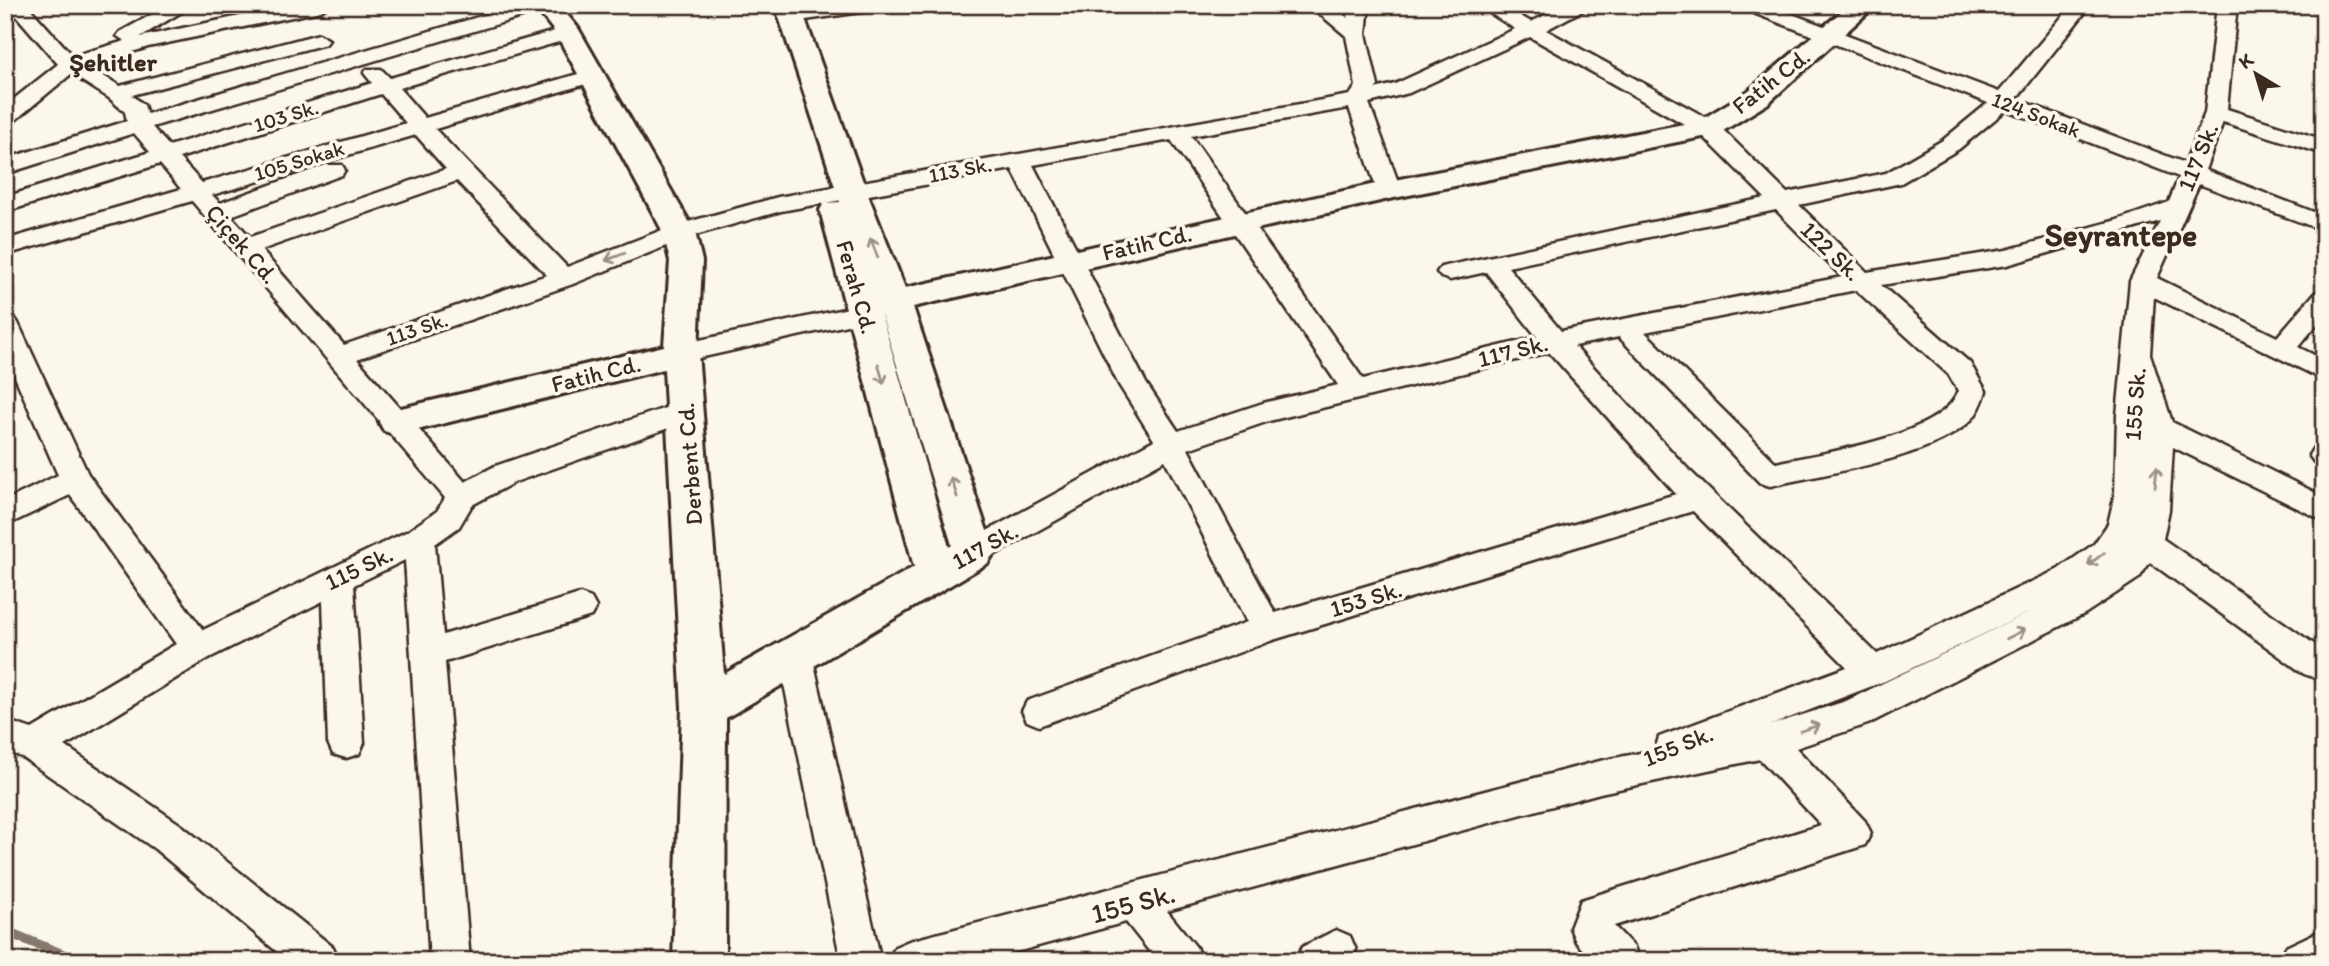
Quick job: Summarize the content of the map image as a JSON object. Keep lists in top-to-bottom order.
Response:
{
  "streets": {
    "street": [
      "Fatih Cd.",
      "124 Sokak",
      "103 Sk.",
      "117 Sk.",
      "105 Sokak",
      "113 Sk.",
      "Çiçek Cd.",
      "122 Sk.",
      "Ferah Cd.",
      "155 Sk.",
      "Derbent Cd.",
      "115 Sk.",
      "153 Sk."
    ]
  },
  "crossings": [
    ["Fatih Cd.", "124 Sokak"],
    ["Fatih Cd.", "Çiçek Cd."],
    ["Fatih Cd.", "122 Sk."],
    ["Fatih Cd.", "Ferah Cd."],
    ["Fatih Cd.", "Derbent Cd."],
    ["124 Sokak", "117 Sk."],
    ["103 Sk.", "Çiçek Cd."],
    ["103 Sk.", "Derbent Cd."],
    ["117 Sk.", "122 Sk."],
    ["117 Sk.", "Ferah Cd."],
    ["117 Sk.", "Derbent Cd."],
    ["105 Sokak", "Çiçek Cd."],
    ["105 Sokak", "Derbent Cd."],
    ["113 Sk.", "Çiçek Cd."],
    ["113 Sk.", "122 Sk."],
    ["113 Sk.", "Ferah Cd."],
    ["113 Sk.", "Derbent Cd."],
    ["Çiçek Cd.", "115 Sk."],
    ["Derbent Cd.", "115 Sk."]
  ],
  "districts": ["Şehitler", "Seyrantepe"],
  "north": "top left"
}
